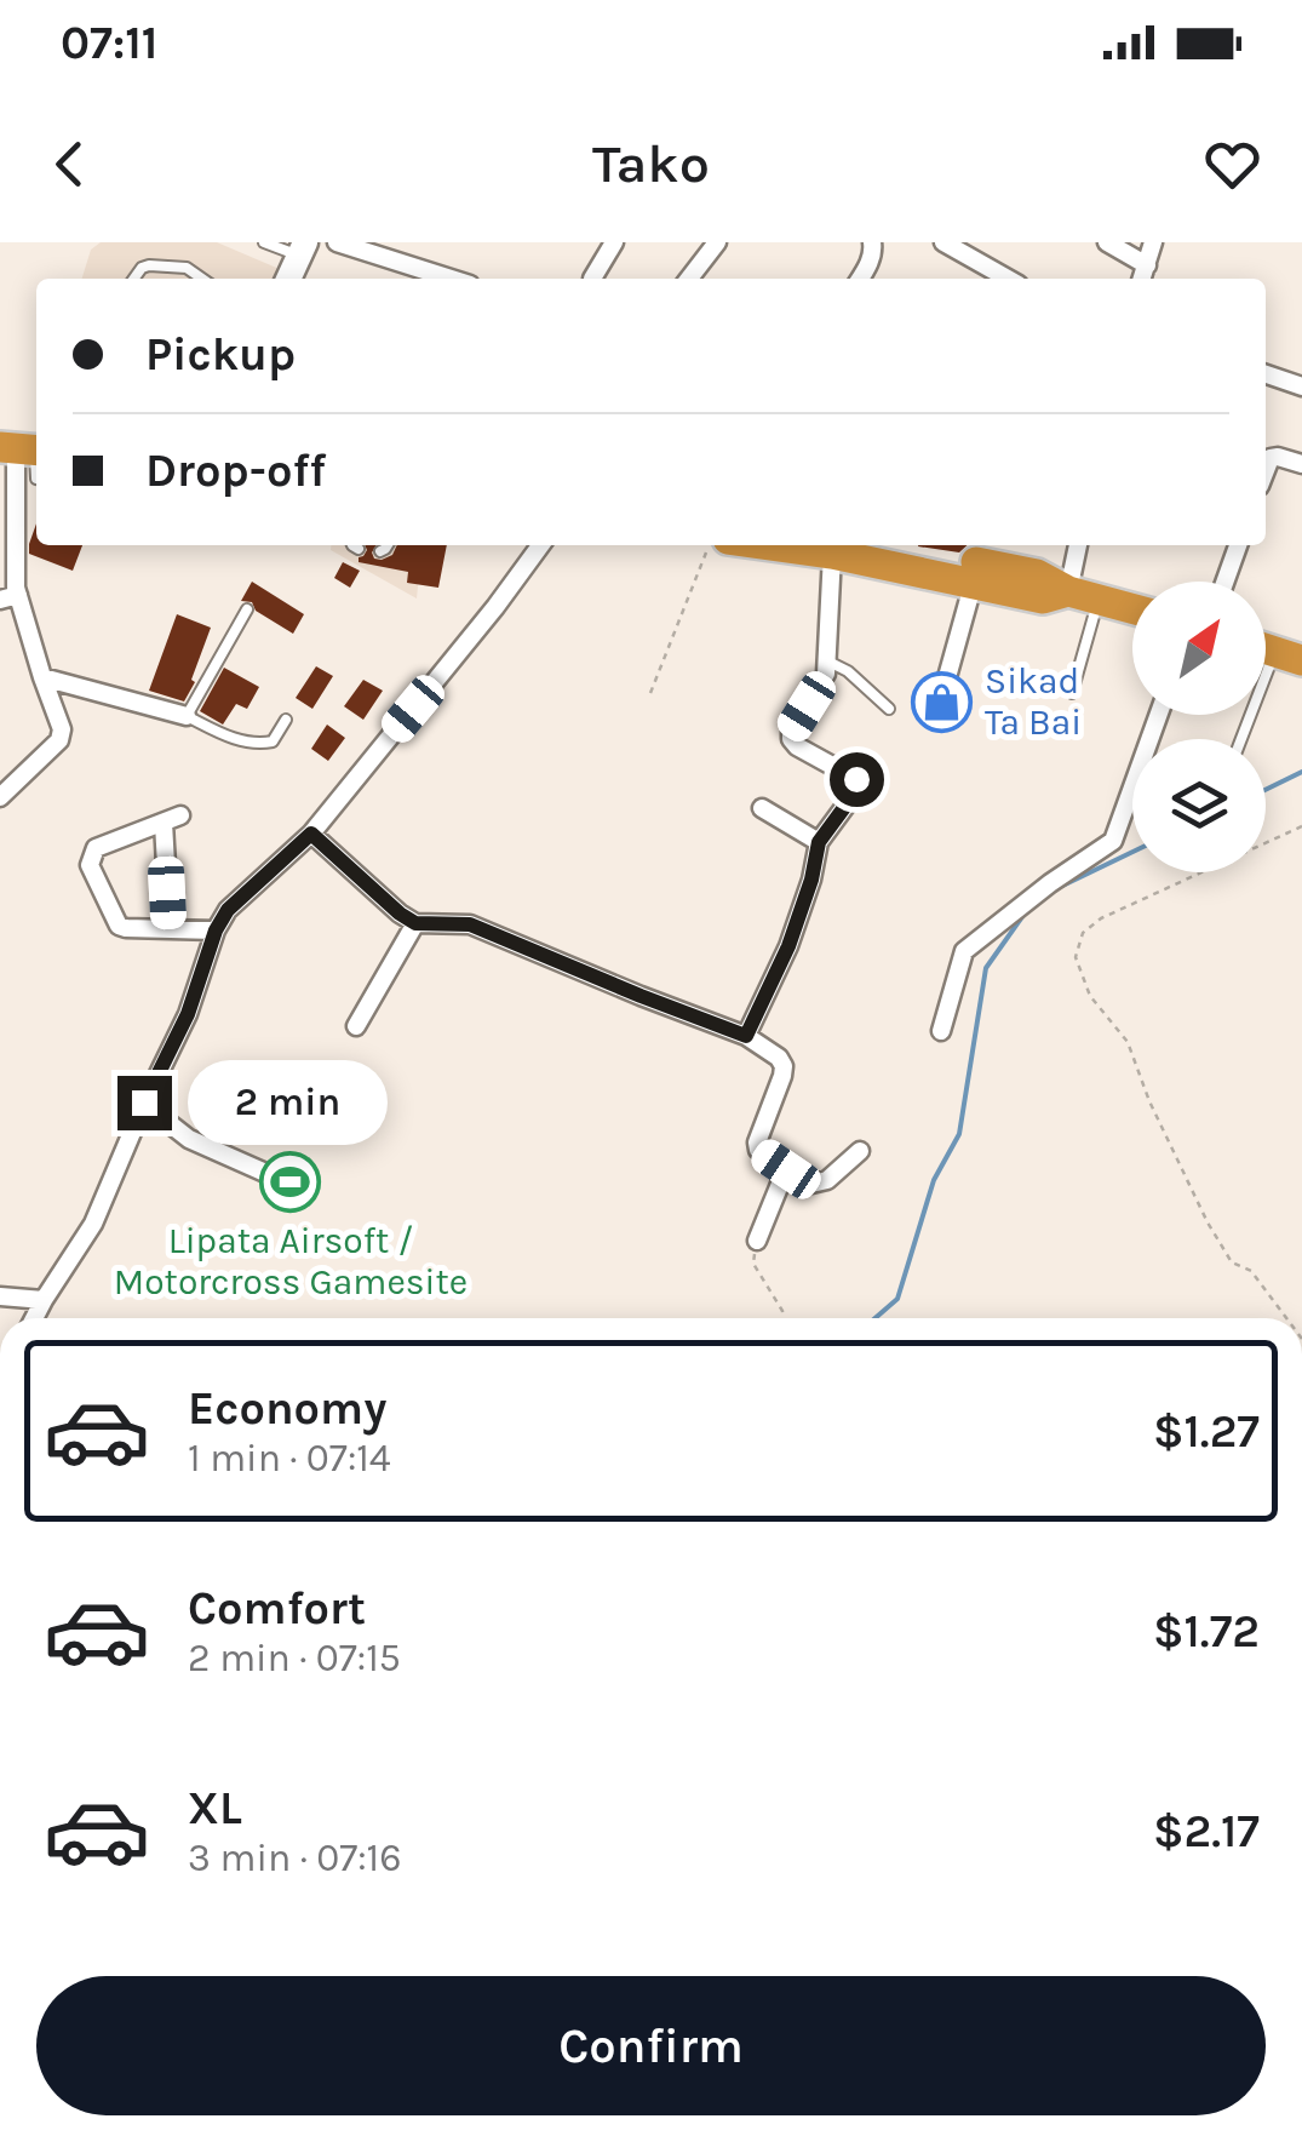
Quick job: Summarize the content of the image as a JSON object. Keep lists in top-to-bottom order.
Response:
{
  "places": {
    "shop": ["Sikad Ta Bai"],
    "sports": ["Lipata Airsoft / Motorcross Gamesite"]
  },
  "north": "top right",
  "page": {
    "status": "07:11",
    "header": "Tako",
    "banner": ["Pickup", "Drop-off"],
    "bubble": "2 min",
    "list": [
      {
        "name": "Economy",
        "note": "1 min · 07:14",
        "value": "$1.27"
      },
      {
        "name": "Comfort",
        "note": "2 min · 07:15",
        "value": "$1.72"
      },
      {
        "name": "XL",
        "note": "3 min · 07:16",
        "value": "$2.17"
      }
    ],
    "buttons": "Confirm"
  }
}
